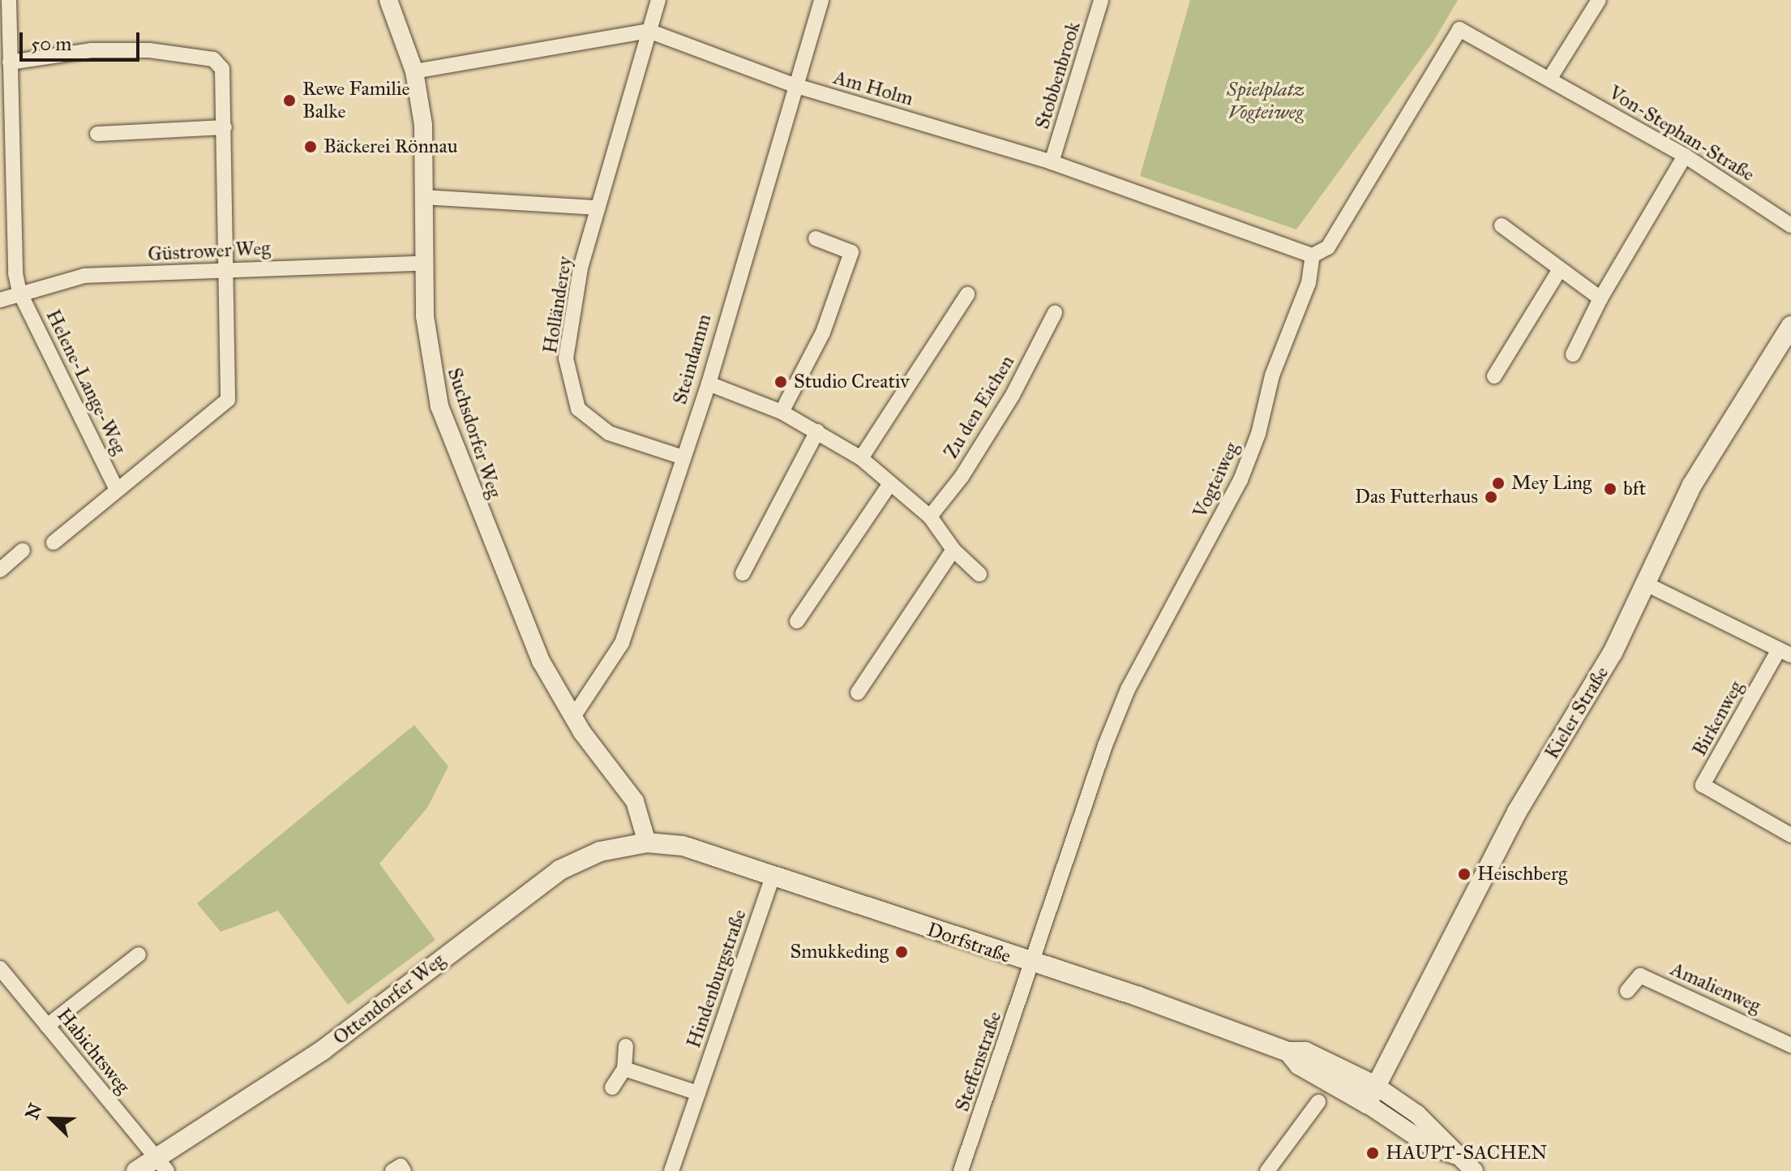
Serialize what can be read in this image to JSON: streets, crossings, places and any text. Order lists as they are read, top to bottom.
{
  "streets": {
    "main road": ["Kieler Straße", "Dorfstraße", "Ottendorfer Weg"],
    "street": [
      "Stobbenbrook",
      "Am Holm",
      "Von-Stephan-Straße",
      "Güstrower Weg",
      "Holländerey",
      "Steindamm",
      "Helene-Lange-Weg",
      "Zu den Eichen",
      "Suchsdorfer Weg",
      "Vogteiweg",
      "Birkenweg",
      "Hindenburgstraße",
      "Amalienweg",
      "Habichtsweg",
      "Steffenstraße"
    ]
  },
  "crossings": [
    ["Stobbenbrook", "Am Holm"],
    ["Am Holm", "Von-Stephan-Straße"],
    ["Am Holm", "Holländerey"],
    ["Am Holm", "Steindamm"],
    ["Am Holm", "Suchsdorfer Weg"],
    ["Am Holm", "Vogteiweg"],
    ["Von-Stephan-Straße", "Vogteiweg"],
    ["Güstrower Weg", "Helene-Lange-Weg"],
    ["Güstrower Weg", "Suchsdorfer Weg"],
    ["Holländerey", "Steindamm"],
    ["Steindamm", "Suchsdorfer Weg"],
    ["Suchsdorfer Weg", "Dorfstraße"],
    ["Suchsdorfer Weg", "Ottendorfer Weg"],
    ["Vogteiweg", "Dorfstraße"],
    ["Vogteiweg", "Steffenstraße"],
    ["Kieler Straße", "Dorfstraße"],
    ["Dorfstraße", "Hindenburgstraße"],
    ["Dorfstraße", "Ottendorfer Weg"],
    ["Dorfstraße", "Steffenstraße"],
    ["Ottendorfer Weg", "Habichtsweg"]
  ],
  "parks": ["Spielplatz Vogteiweg"],
  "places": [
    "Rewe Familie Balke",
    "Bäckerei Rönnau",
    "Studio Creativ",
    "Mey Ling",
    "bft",
    "Das Futterhaus",
    "Heischberg",
    "Smukkeding",
    "HAUPT-SACHEN"
  ],
  "scale_bar": "50 m",
  "north": "top left"
}
